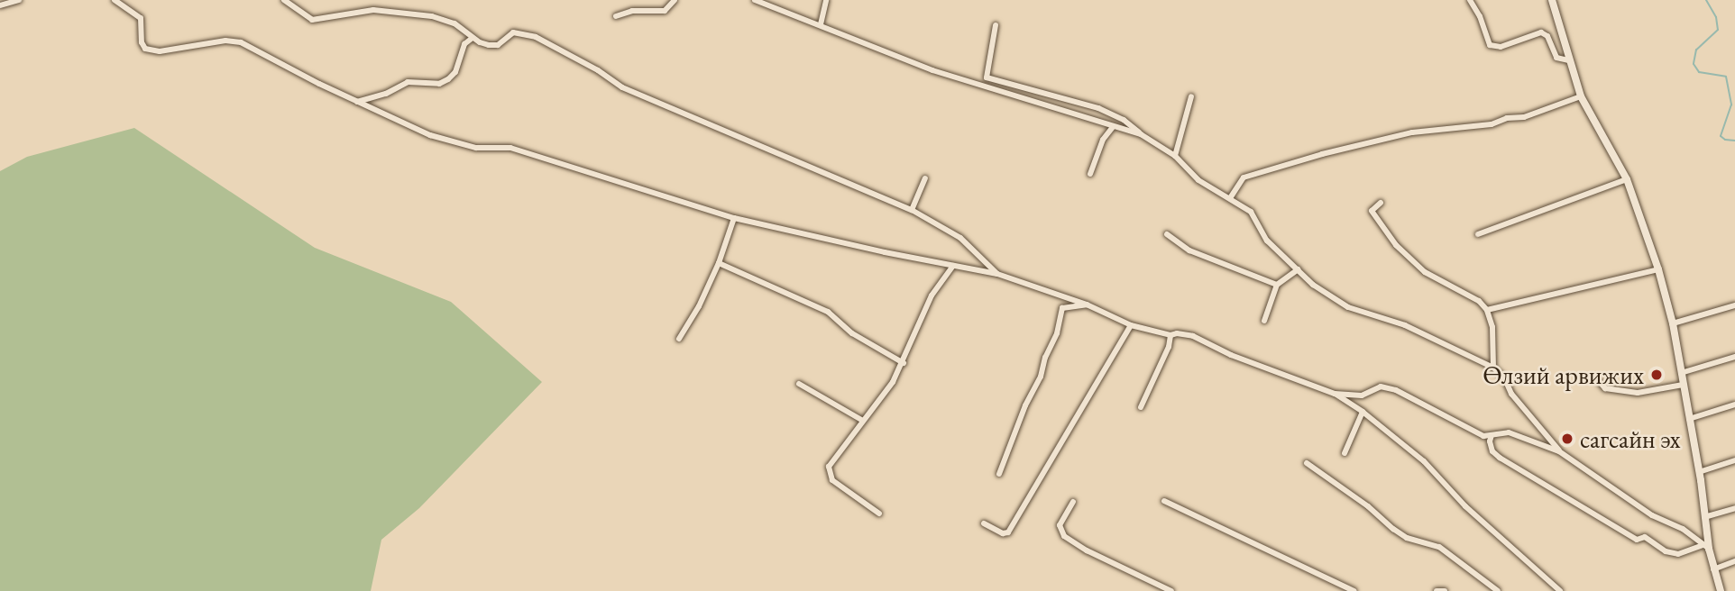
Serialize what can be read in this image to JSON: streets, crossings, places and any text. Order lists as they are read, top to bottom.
{
  "places": ["Өлзий арвижих", "сагсайн эх"]
}
